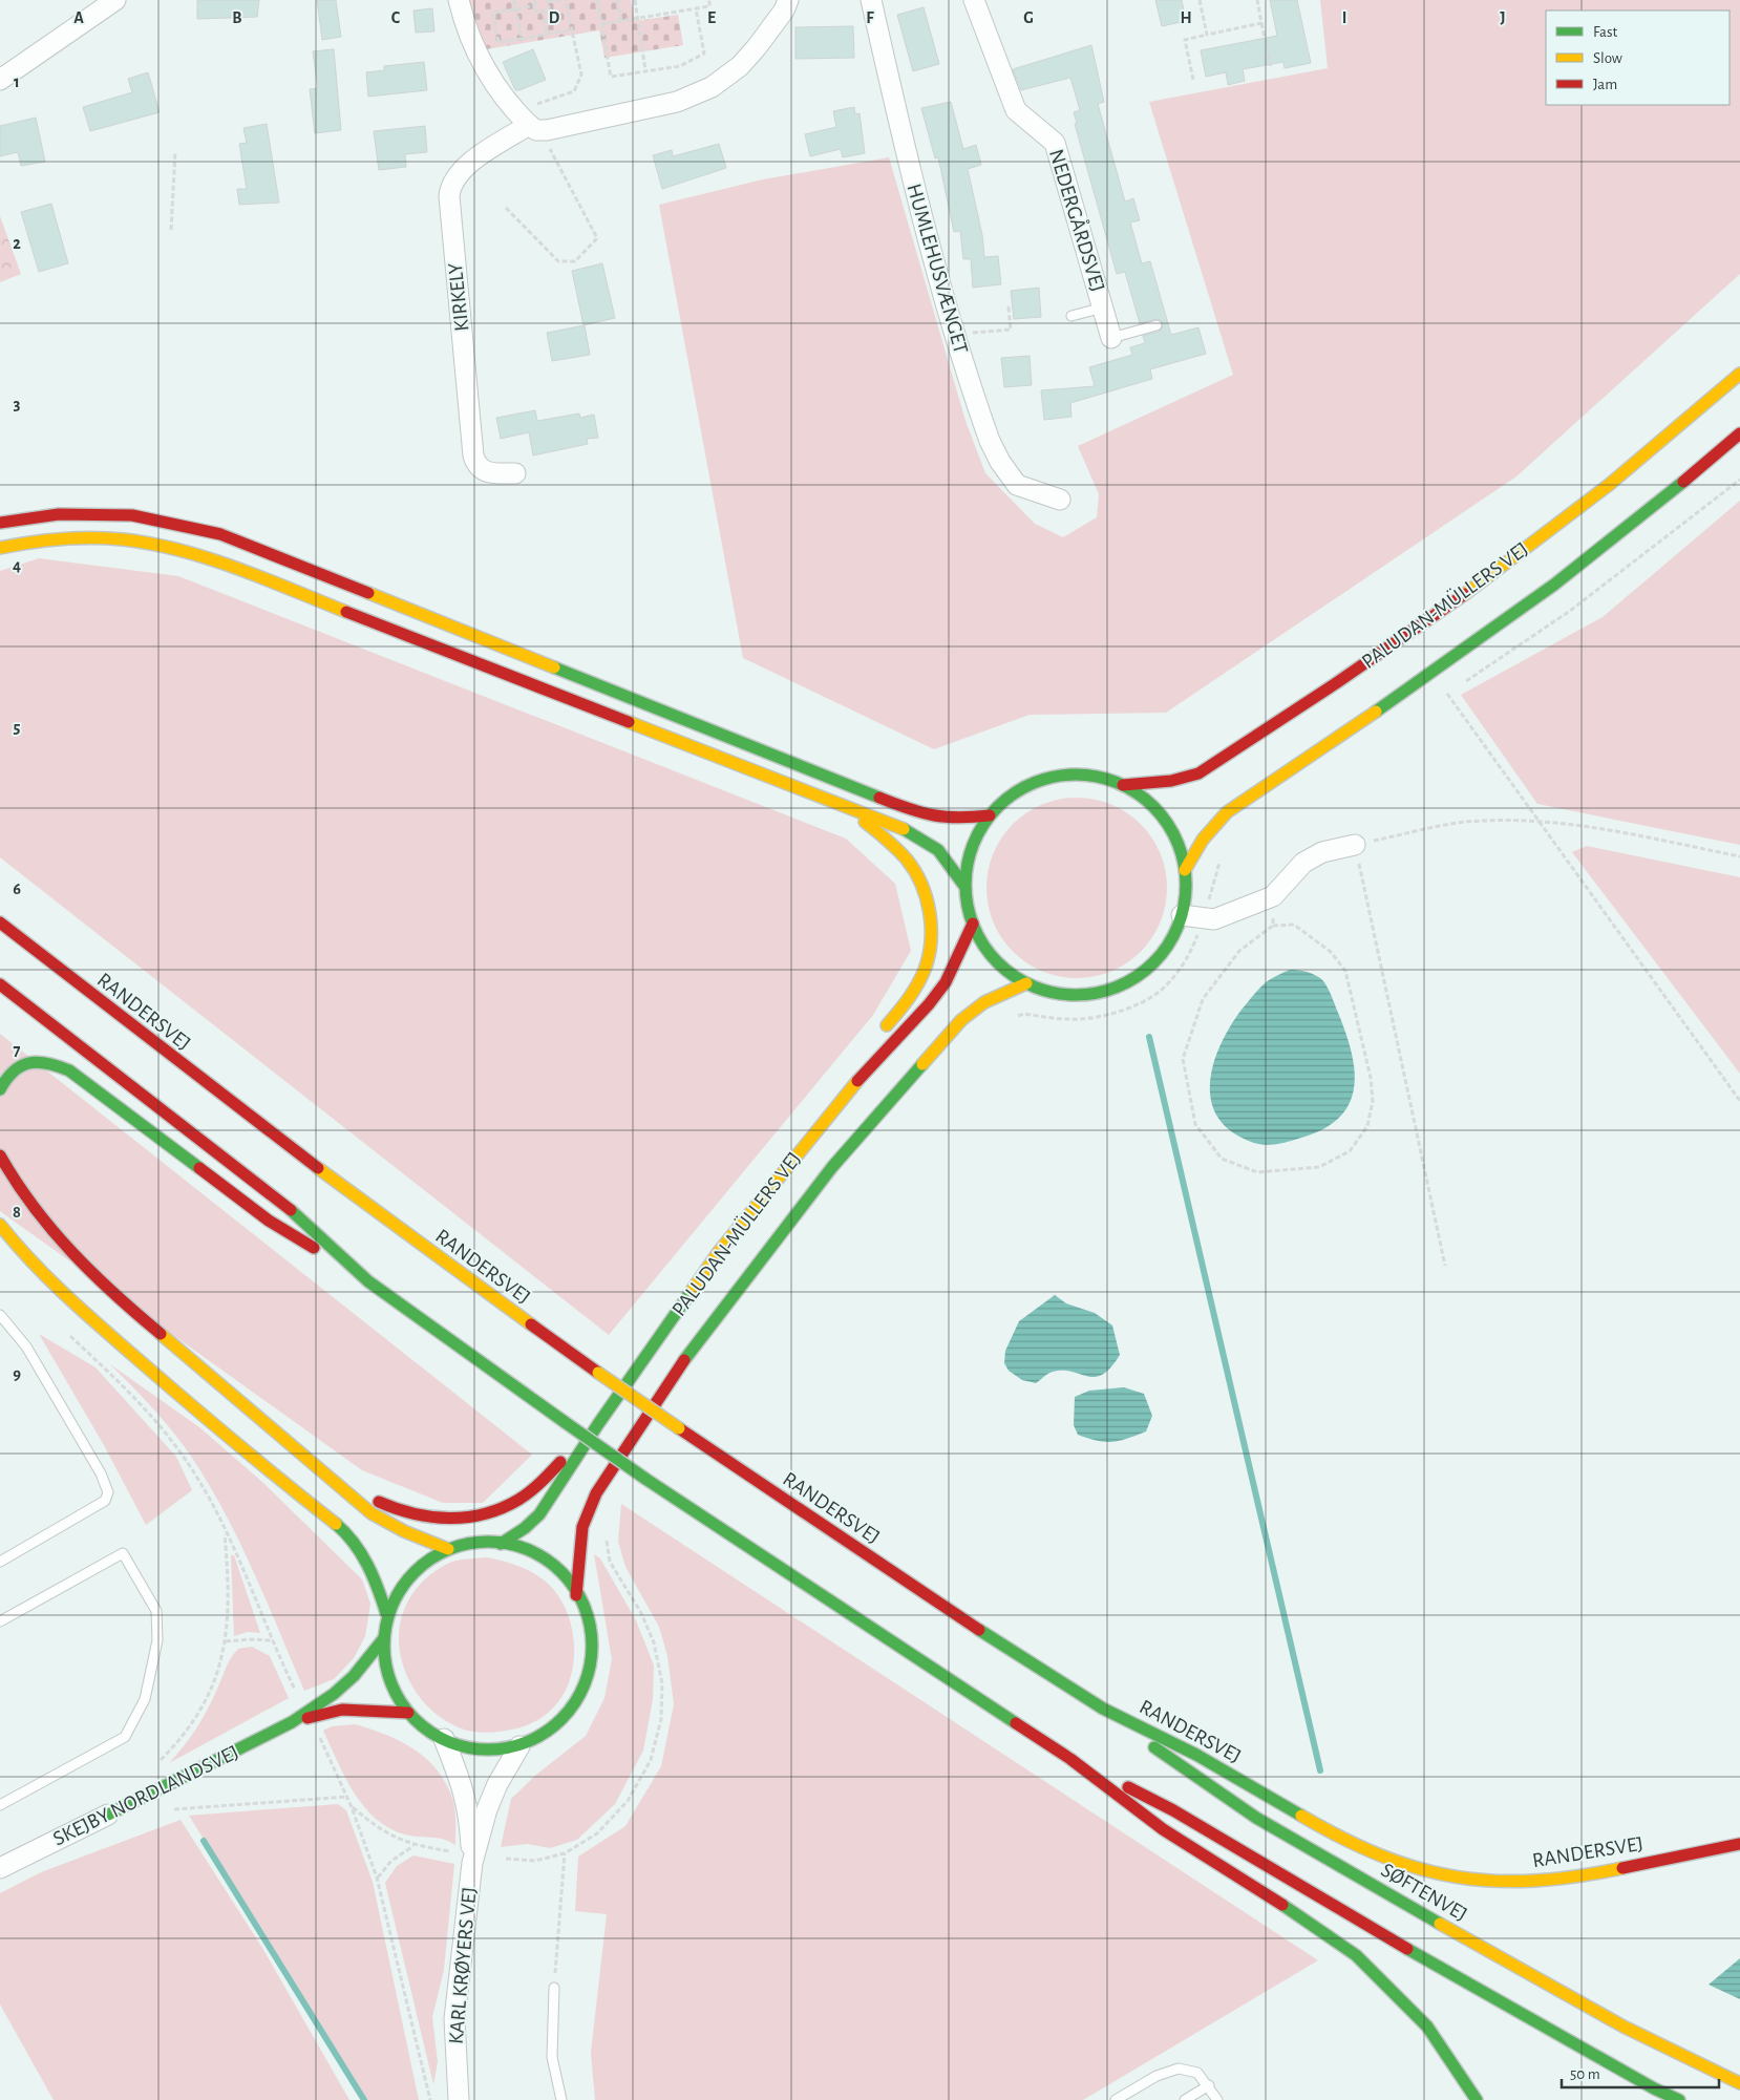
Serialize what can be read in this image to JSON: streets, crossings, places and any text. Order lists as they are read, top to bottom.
{
  "streets": {
    "main road": [
      "PALUDAN-MÜLLERS VEJ",
      "RANDERSVEJ",
      "SKEJBY NORDLANDSVEJ",
      "SØFTENVEJ"
    ],
    "street": [
      "NEDERGÅRDSVEJ",
      "HUMLEHUSVÆNGET",
      "KIRKELY",
      "KARL KRØYERS VEJ"
    ]
  },
  "crossings": [
    ["RANDERSVEJ", "SØFTENVEJ"]
  ],
  "legend": ["Fast", "Slow", "Jam"],
  "scale_bar": "50 m",
  "grid": {
    "columns": [
      "A",
      "B",
      "C",
      "D",
      "E",
      "F",
      "G",
      "H",
      "I",
      "J"
    ],
    "rows": [
      "1",
      "2",
      "3",
      "4",
      "5",
      "6",
      "7",
      "8",
      "9"
    ]
  }
}
